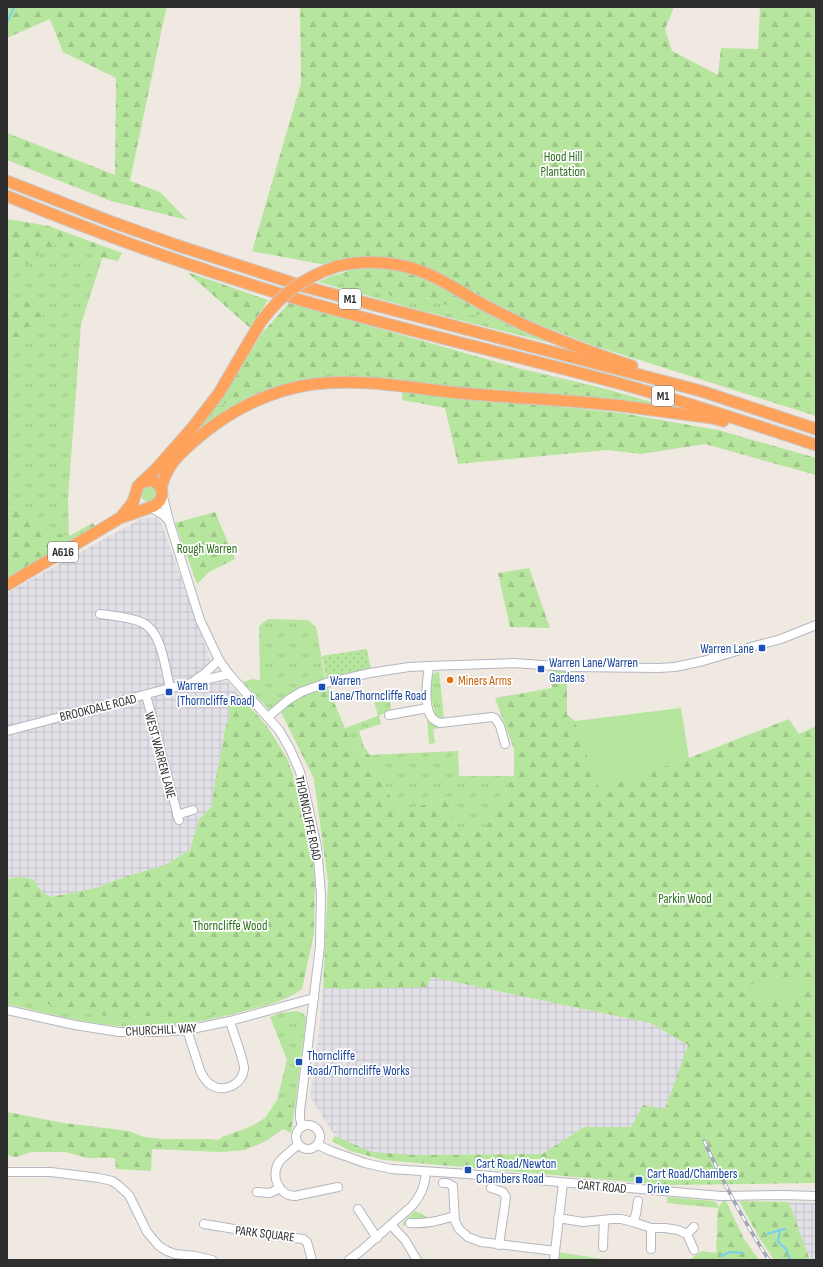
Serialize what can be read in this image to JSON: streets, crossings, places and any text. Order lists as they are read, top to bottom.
{
  "streets": {
    "highway": ["M1", "A616"],
    "street": [
      "BROOKDALE ROAD",
      "WEST WARREN LANE",
      "THORNCLIFFE ROAD",
      "CHURCHILL WAY",
      "CART ROAD",
      "PARK SQUARE"
    ]
  },
  "crossings": [
    ["M1", "A616"],
    ["M1", "THORNCLIFFE ROAD"],
    ["A616", "THORNCLIFFE ROAD"],
    ["BROOKDALE ROAD", "WEST WARREN LANE"],
    ["BROOKDALE ROAD", "THORNCLIFFE ROAD"],
    ["THORNCLIFFE ROAD", "CHURCHILL WAY"],
    ["THORNCLIFFE ROAD", "CART ROAD"]
  ],
  "parks": [
    "Hood Hill Plantation",
    "Rough Warren",
    "Parkin Wood",
    "Thorncliffe Wood"
  ],
  "places": {
    "transit": [
      "Warren Lane",
      "Warren Lane/Warren Gardens",
      "Warren Lane/Thorncliffe Road",
      "Warren (Thorncliffe Road)",
      "Thorncliffe Road/Thorncliffe Works",
      "Cart Road/Newton Chambers Road",
      "Cart Road/Chambers Drive"
    ],
    "other": ["Miners Arms"]
  }
}
